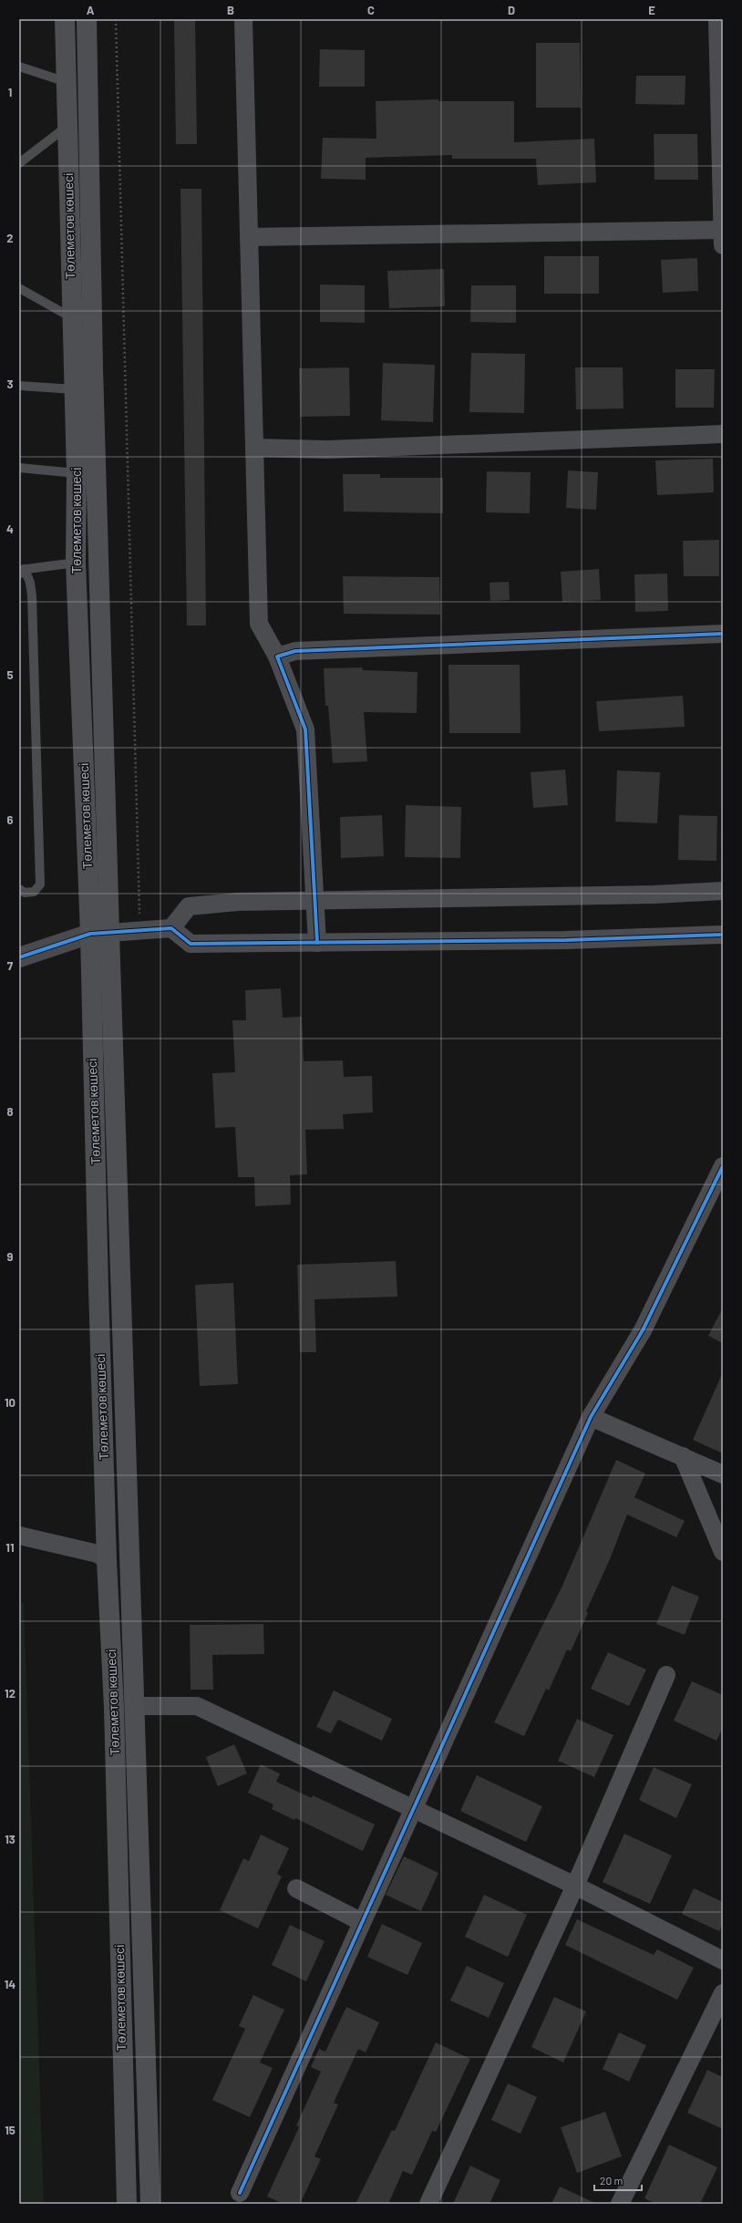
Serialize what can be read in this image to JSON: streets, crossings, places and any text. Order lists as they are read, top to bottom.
{
  "streets": {
    "main road": ["Төлеметов көшесі"]
  },
  "scale_bar": "20 m",
  "grid": {
    "columns": [
      "A",
      "B",
      "C",
      "D",
      "E"
    ],
    "rows": [
      "1",
      "2",
      "3",
      "4",
      "5",
      "6",
      "7",
      "8",
      "9",
      "10",
      "11",
      "12",
      "13",
      "14",
      "15"
    ]
  }
}
